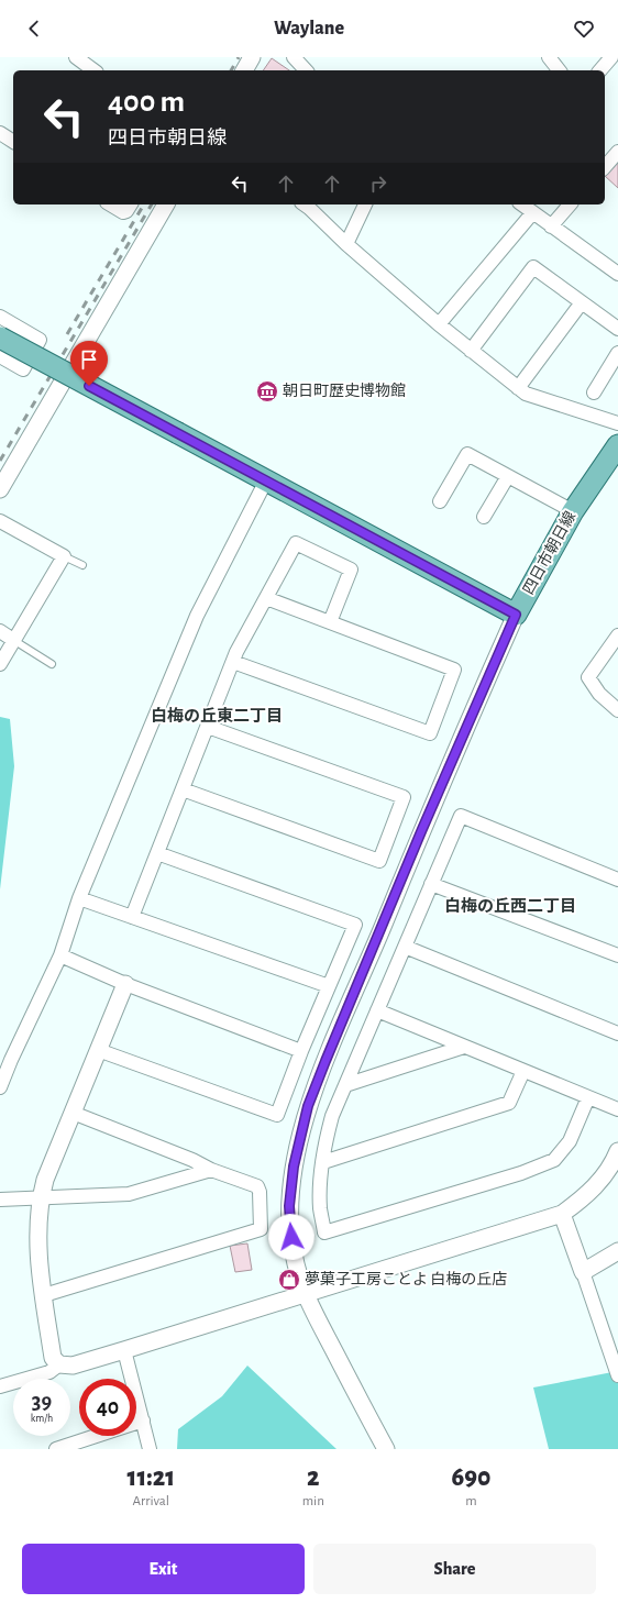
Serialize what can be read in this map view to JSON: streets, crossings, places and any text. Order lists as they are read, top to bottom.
{
  "streets": {
    "main road": ["四日市朝日線"]
  },
  "districts": ["白梅の丘東二丁目", "白梅の丘西二丁目"],
  "places": {
    "museum": ["朝日町歴史博物館"],
    "shop": ["夢菓子工房ことよ 白梅の丘店"]
  },
  "page": {
    "header": "Waylane",
    "turn": ["400 m", "四日市朝日線"],
    "speed": "39 km/h",
    "limit": "40",
    "eta": [
      "11:21",
      "Arrival",
      "2",
      "min",
      "690",
      "m"
    ],
    "buttons": ["Exit", "Share"]
  }
}
